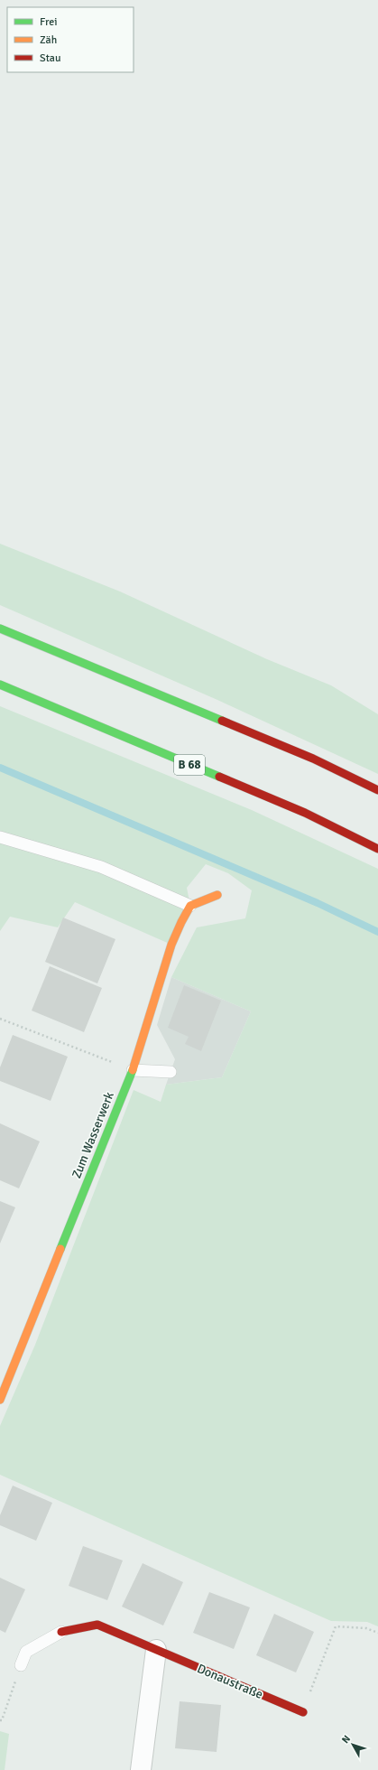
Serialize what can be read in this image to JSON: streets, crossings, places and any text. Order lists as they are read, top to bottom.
{
  "streets": {
    "main road": ["B 68", "Zum Wasserwerk", "Donaustraße"]
  },
  "legend": ["Frei", "Zäh", "Stau"],
  "north": "top left"
}
